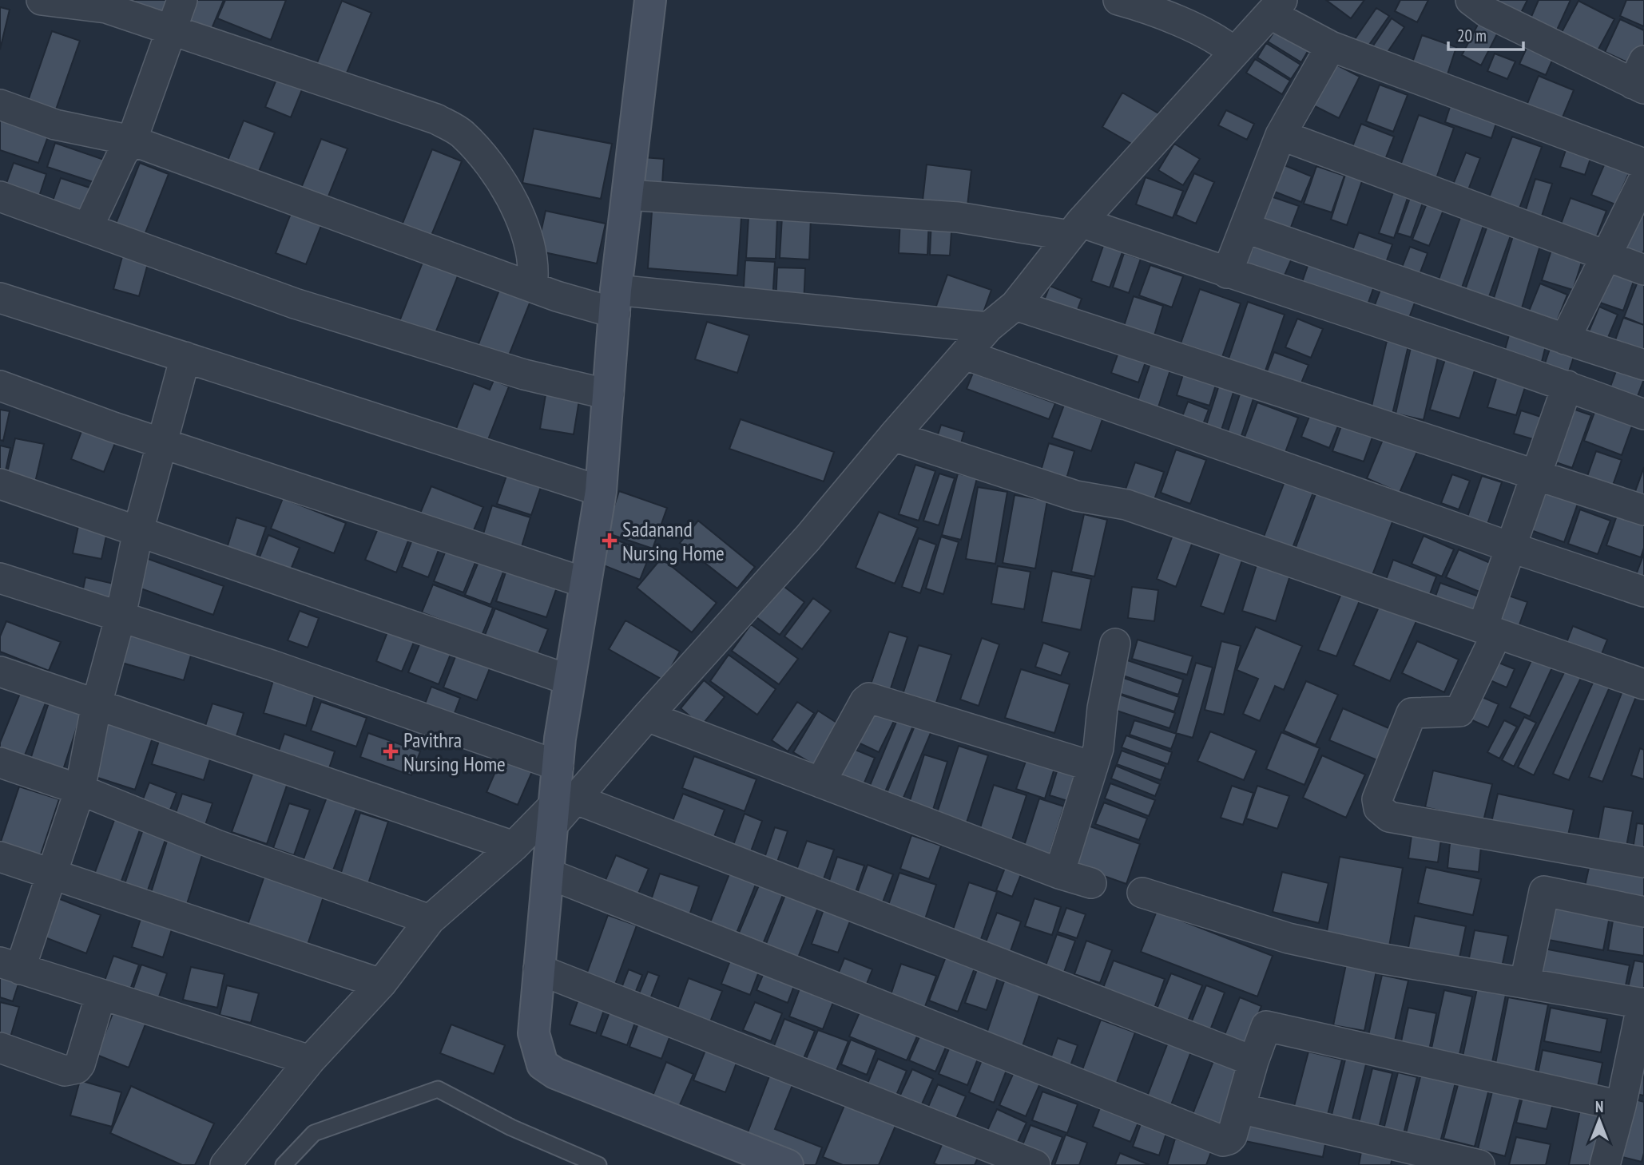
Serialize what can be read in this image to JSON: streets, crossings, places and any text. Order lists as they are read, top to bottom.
{
  "places": {
    "health": ["Sadanand Nursing Home", "Pavithra Nursing Home"]
  },
  "scale_bar": "20 m",
  "north": "top"
}
